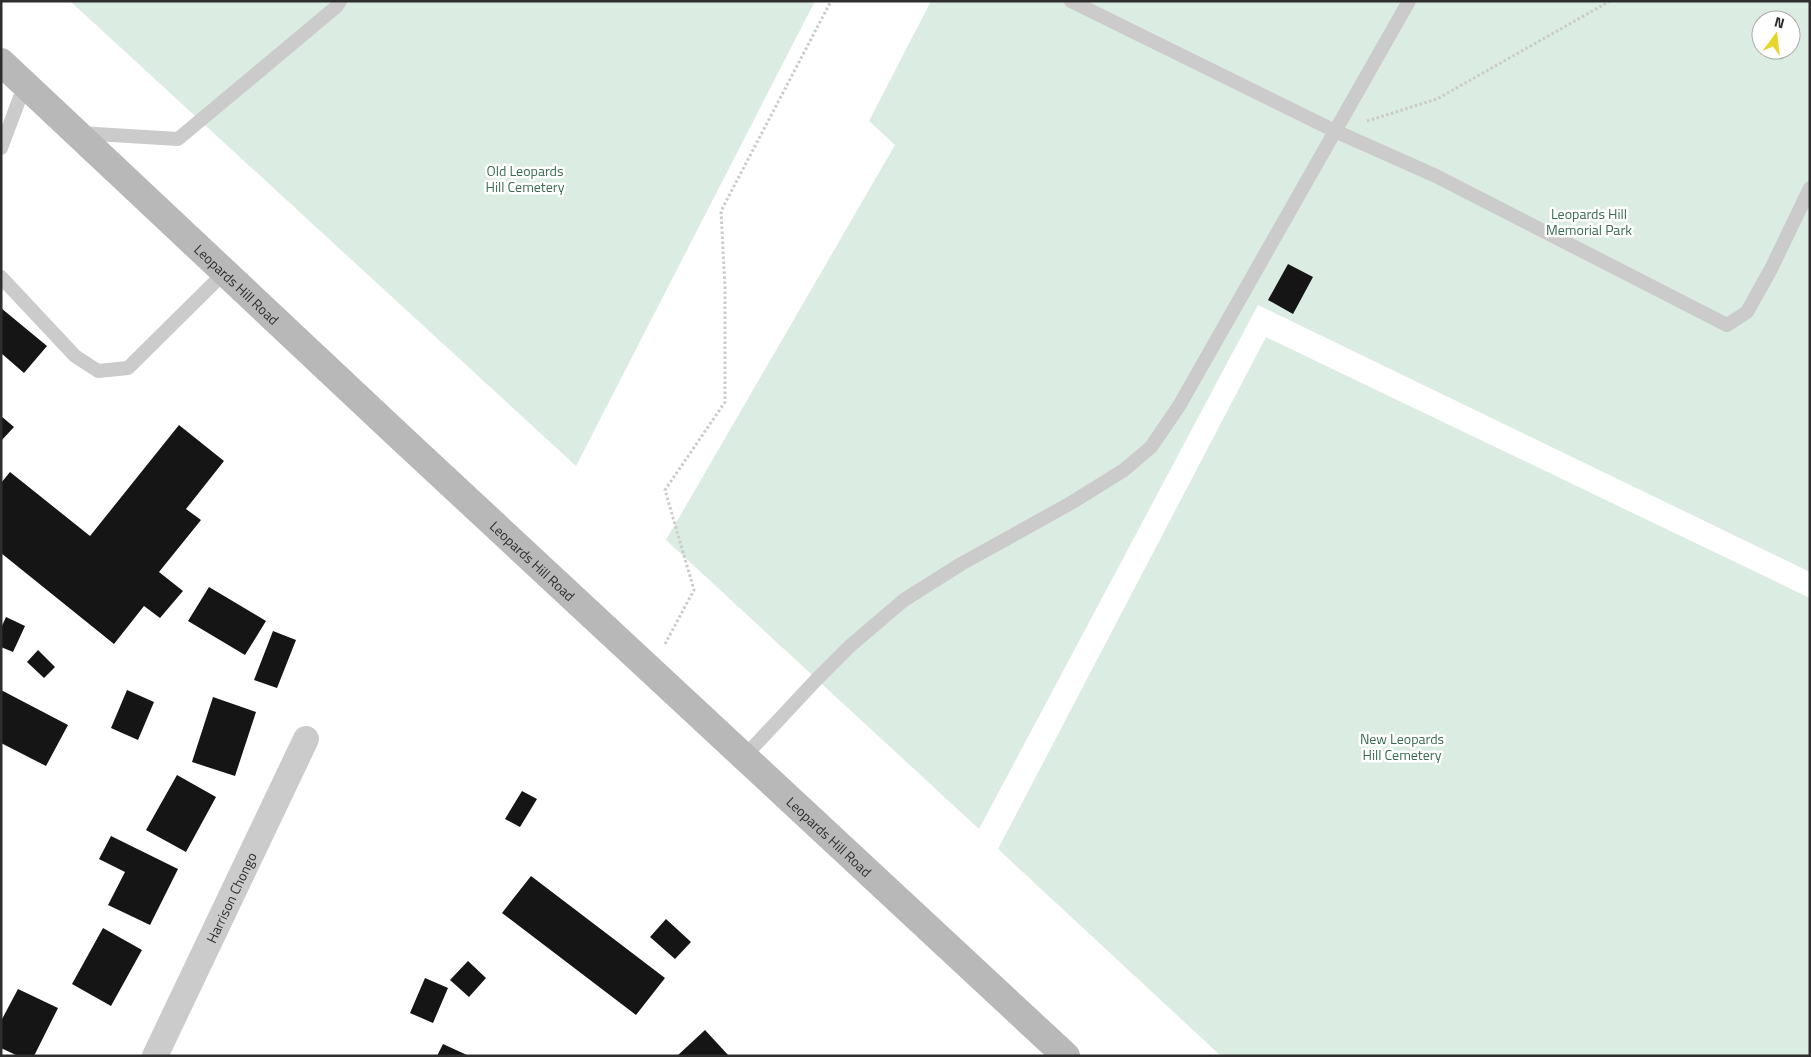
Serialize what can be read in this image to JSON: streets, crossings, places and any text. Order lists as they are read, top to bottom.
{
  "streets": {
    "main road": ["Leopards Hill Road"],
    "street": ["Harrison Chongo"]
  },
  "parks": ["Old Leopards Hill Cemetery", "Leopards Hill Memorial Park", "New Leopards Hill Cemetery"],
  "north": "top"
}
